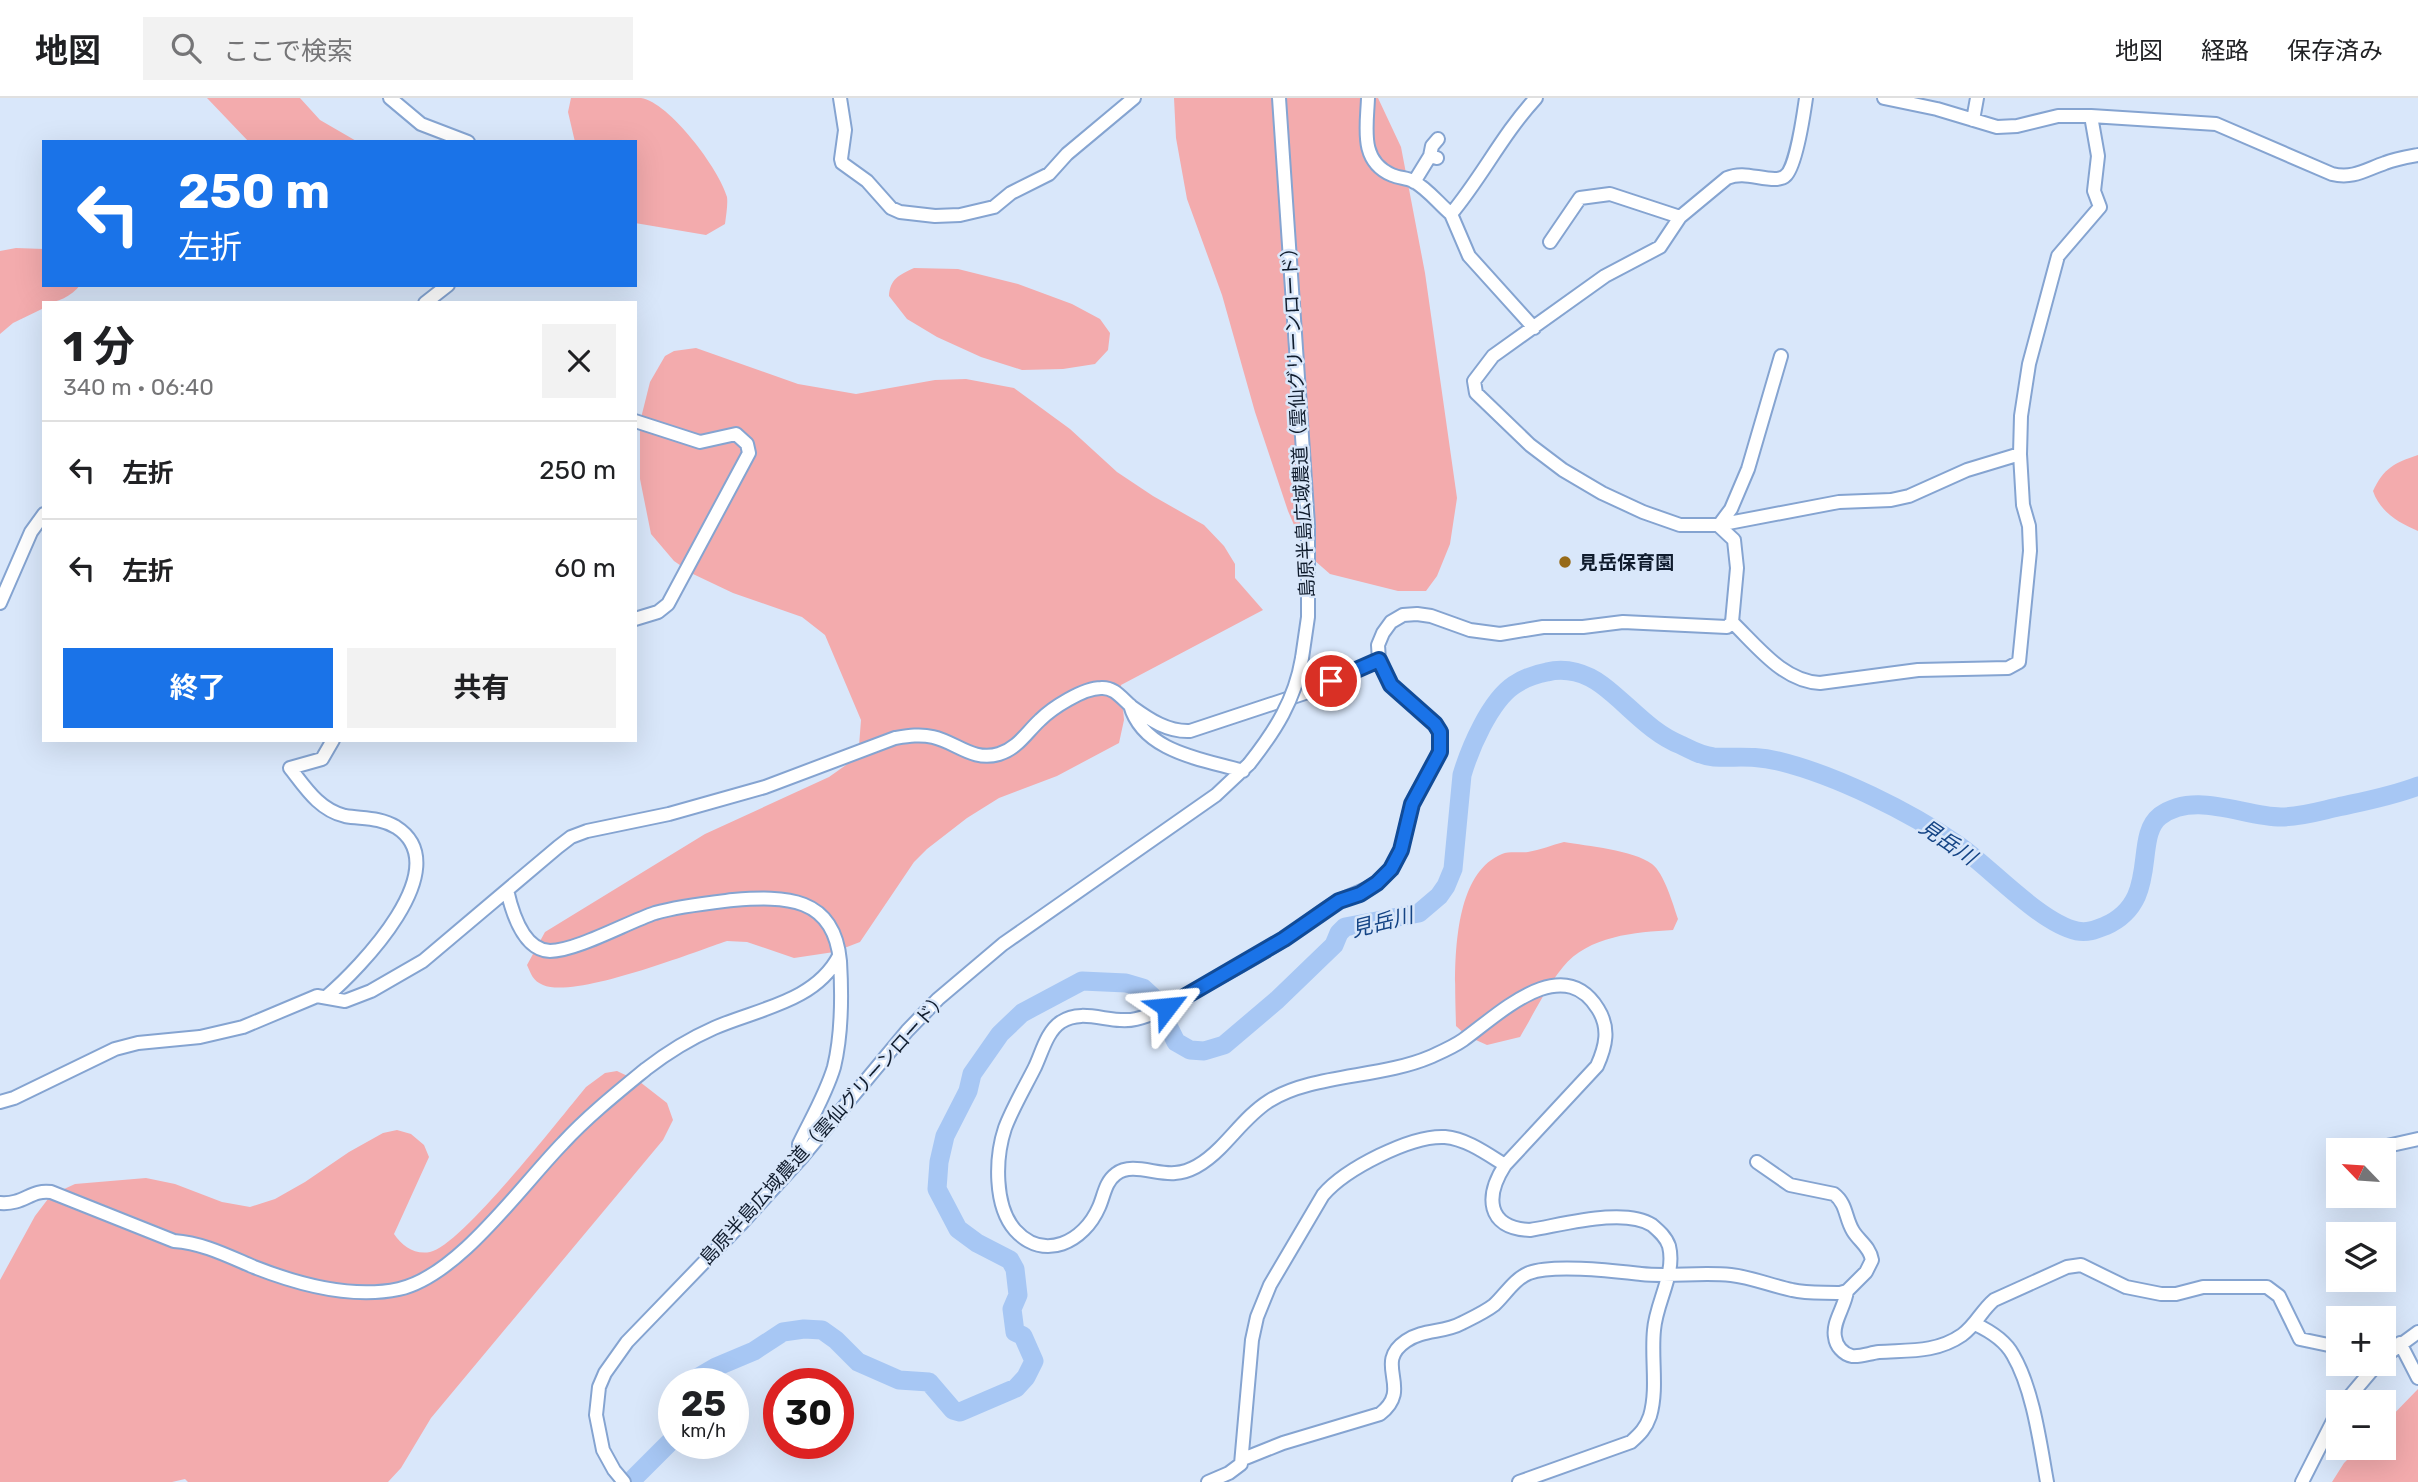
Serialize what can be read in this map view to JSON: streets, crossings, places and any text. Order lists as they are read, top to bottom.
{
  "streets": {
    "street": ["島原半島広域農道（雲仙グリーンロード）"]
  },
  "water": ["見岳川"],
  "places": ["見岳保育園"],
  "north": "top left",
  "page": {
    "header": "地図",
    "search": "ここで検索",
    "nav": ["地図", "経路", "保存済み"],
    "turn": ["250 m", "左折"],
    "heading": ["1 分", "340 m · 06:40"],
    "list": [
      {
        "name": "左折",
        "value": "250 m"
      },
      {
        "name": "左折",
        "value": "60 m"
      }
    ],
    "buttons": ["終了", "共有"],
    "map_buttons": ["+", "−"],
    "speed": "25 km/h",
    "limit": "30"
  }
}
